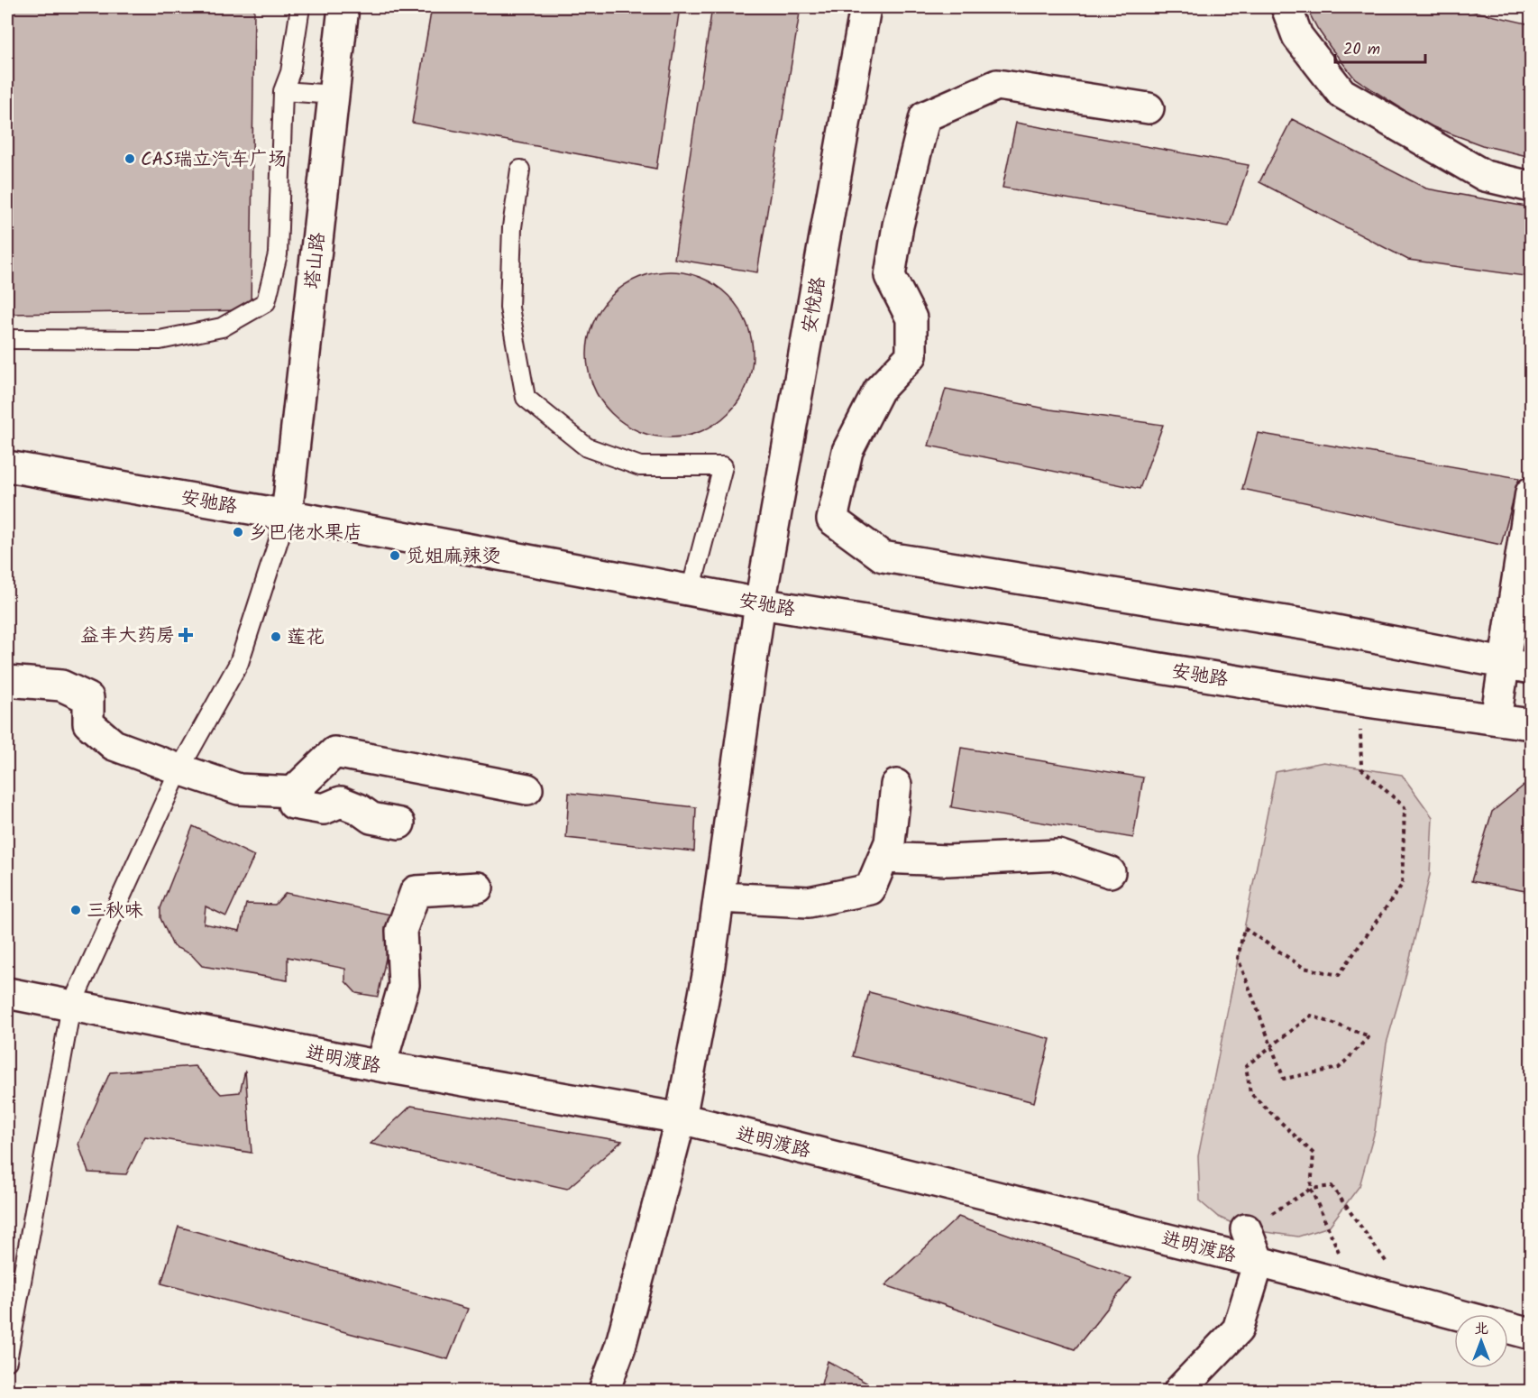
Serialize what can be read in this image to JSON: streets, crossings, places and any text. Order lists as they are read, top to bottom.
{
  "streets": {
    "street": [
      "塔山路",
      "安悦路",
      "安驰路",
      "进明渡路"
    ]
  },
  "crossings": [
    ["塔山路", "安驰路"],
    ["安悦路", "安驰路"],
    ["安悦路", "进明渡路"]
  ],
  "places": {
    "other": [
      "CAS瑞立汽车广场",
      "乡巴佬水果店",
      "觅姐麻辣烫",
      "莲花",
      "三秋味"
    ],
    "health": ["益丰大药房"]
  },
  "scale_bar": "20 m",
  "north": "top"
}
